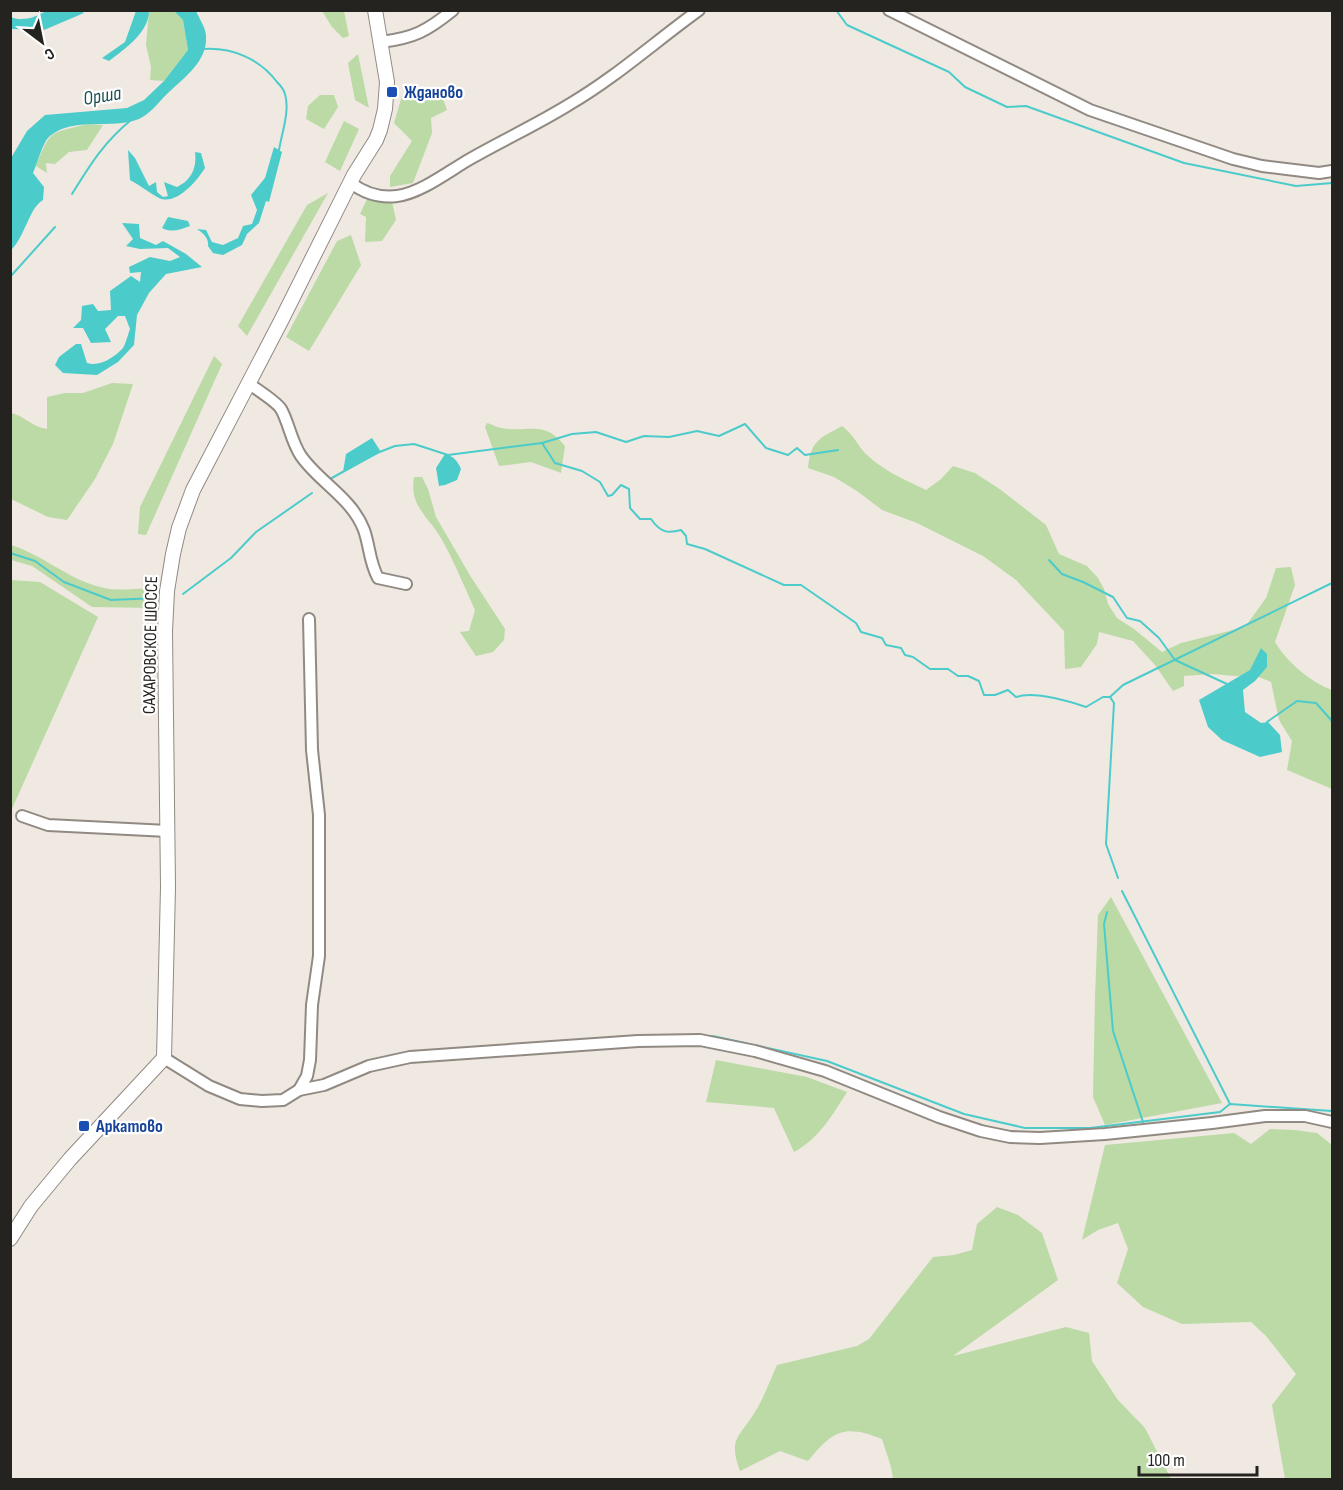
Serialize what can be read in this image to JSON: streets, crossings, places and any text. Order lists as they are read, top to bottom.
{
  "streets": {
    "main road": ["САХАРОВСКОЕ ШОССЕ"]
  },
  "water": ["Орша"],
  "places": {
    "transit": ["Жданово", "Аркатово"]
  },
  "scale_bar": "100 m",
  "north": "bottom right"
}
